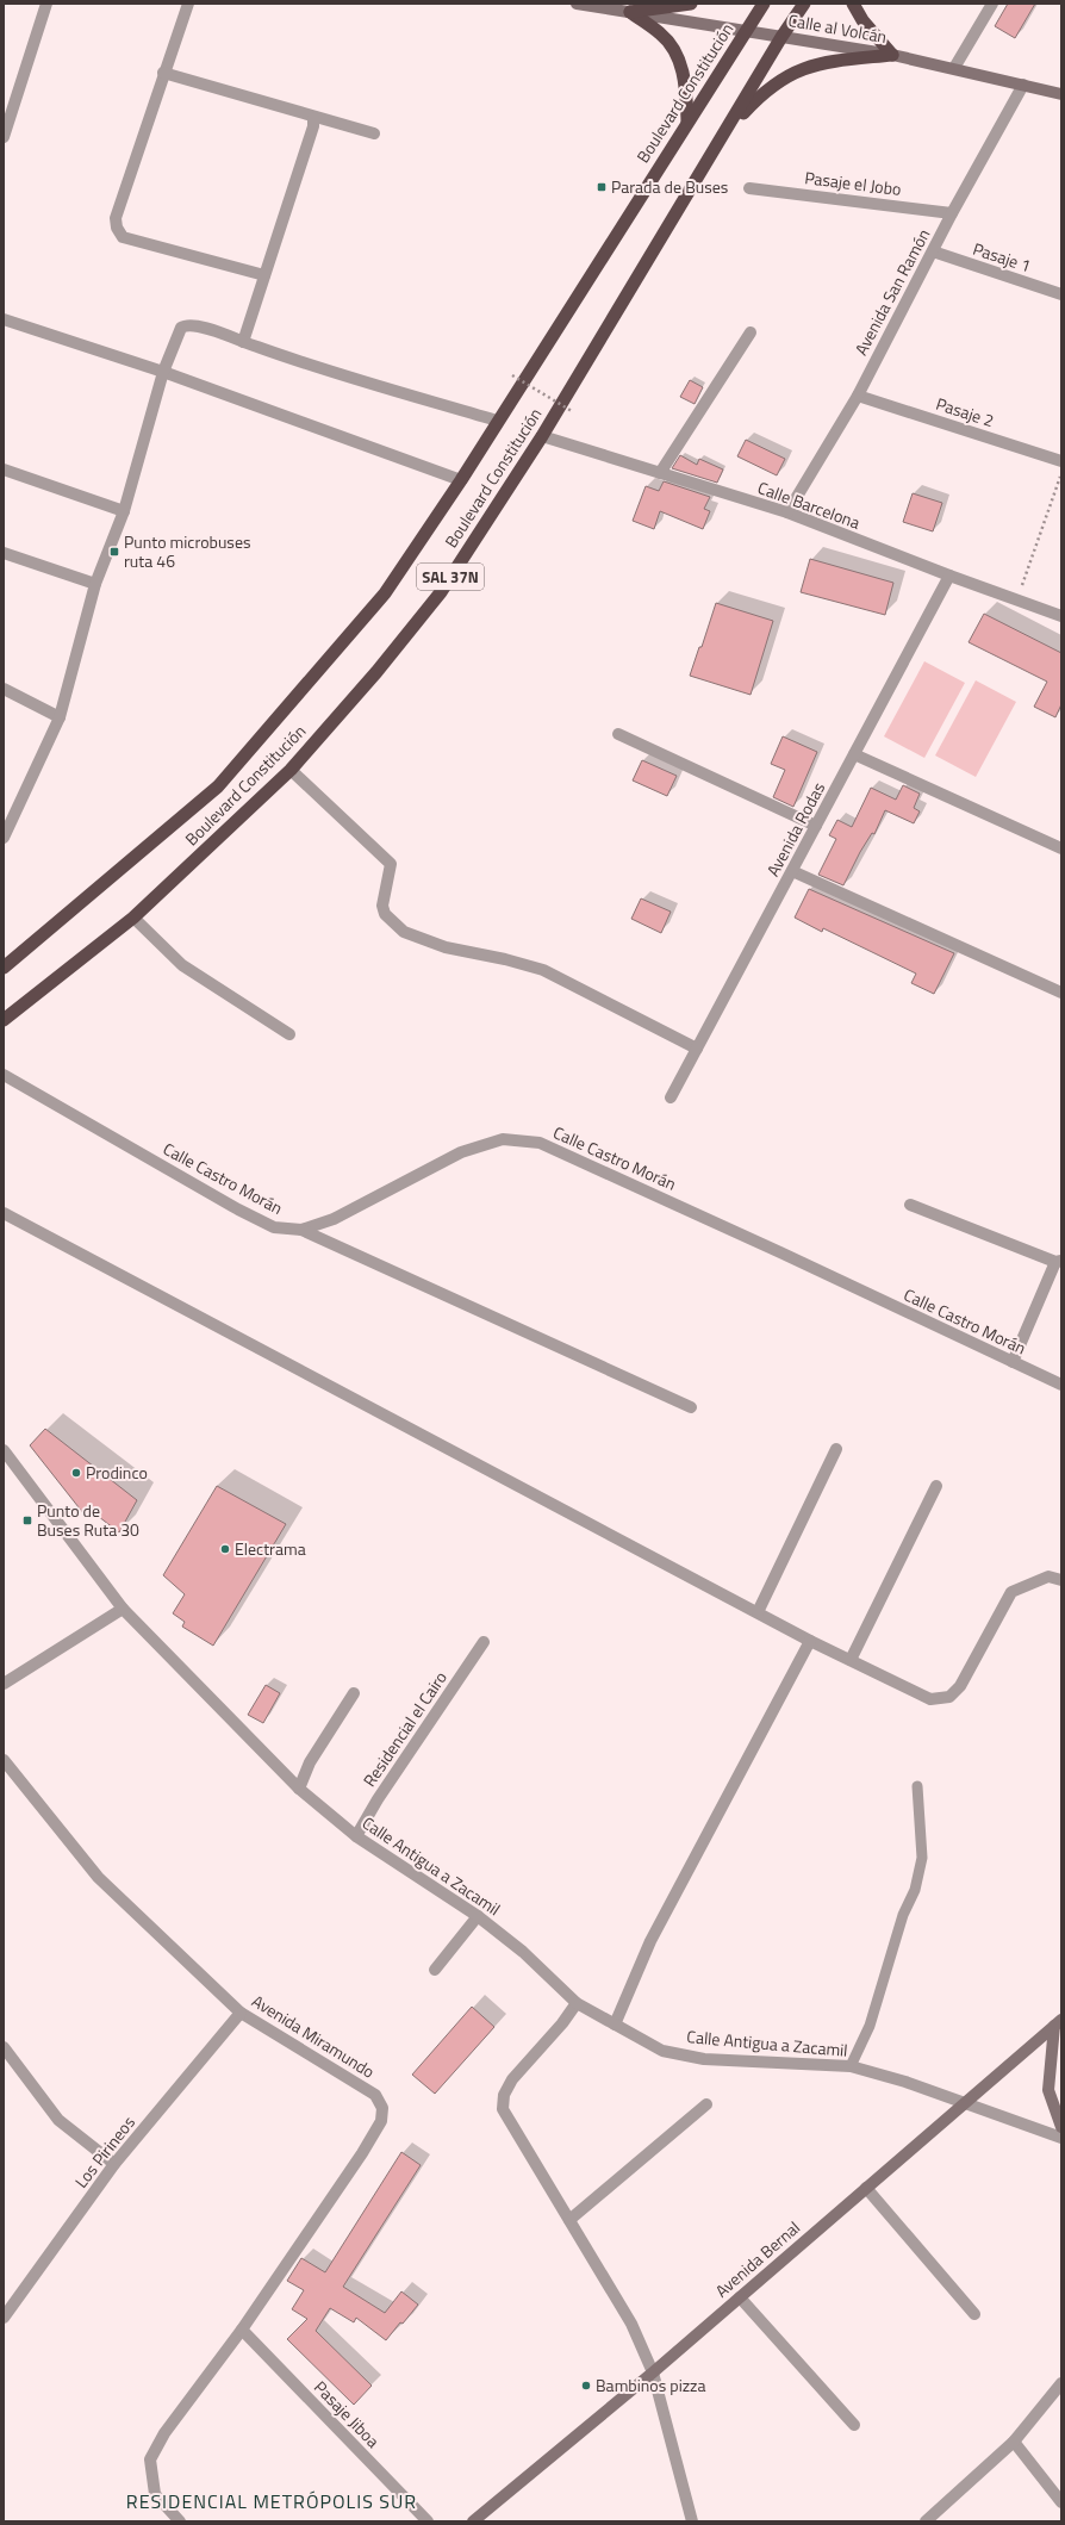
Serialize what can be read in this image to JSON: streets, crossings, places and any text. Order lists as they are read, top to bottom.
{
  "streets": {
    "highway": ["Boulevard Constitución", "SAL 37N"],
    "main road": ["Calle al Volcán", "Avenida Bernal"],
    "street": [
      "Pasaje el Jobo",
      "Pasaje 1",
      "Avenida San Ramón",
      "Pasaje 2",
      "Calle Barcelona",
      "Avenida Rodas",
      "Calle Castro Morán",
      "Residencial el Cairo",
      "Calle Antigua a Zacamil",
      "Avenida Miramundo",
      "Los Pirineos",
      "Pasaje Jiboa"
    ]
  },
  "crossings": [
    ["Calle al Volcán", "Boulevard Constitución"],
    ["Calle al Volcán", "Avenida San Ramón"],
    ["Boulevard Constitución", "Calle Barcelona"],
    ["Pasaje el Jobo", "Avenida San Ramón"],
    ["Pasaje 1", "Avenida San Ramón"],
    ["Avenida San Ramón", "Pasaje 2"],
    ["Avenida San Ramón", "Calle Barcelona"],
    ["Calle Barcelona", "Avenida Rodas"],
    ["Residencial el Cairo", "Calle Antigua a Zacamil"],
    ["Calle Antigua a Zacamil", "Avenida Bernal"],
    ["Avenida Miramundo", "Los Pirineos"],
    ["Avenida Miramundo", "Pasaje Jiboa"]
  ],
  "districts": ["RESIDENCIAL METRÓPOLIS SUR"],
  "places": {
    "transit": ["Parada de Buses", "Punto microbuses ruta 46", "Punto de Buses Ruta 30"],
    "other": ["Prodinco", "Electrama", "Bambinos pizza"]
  }
}
